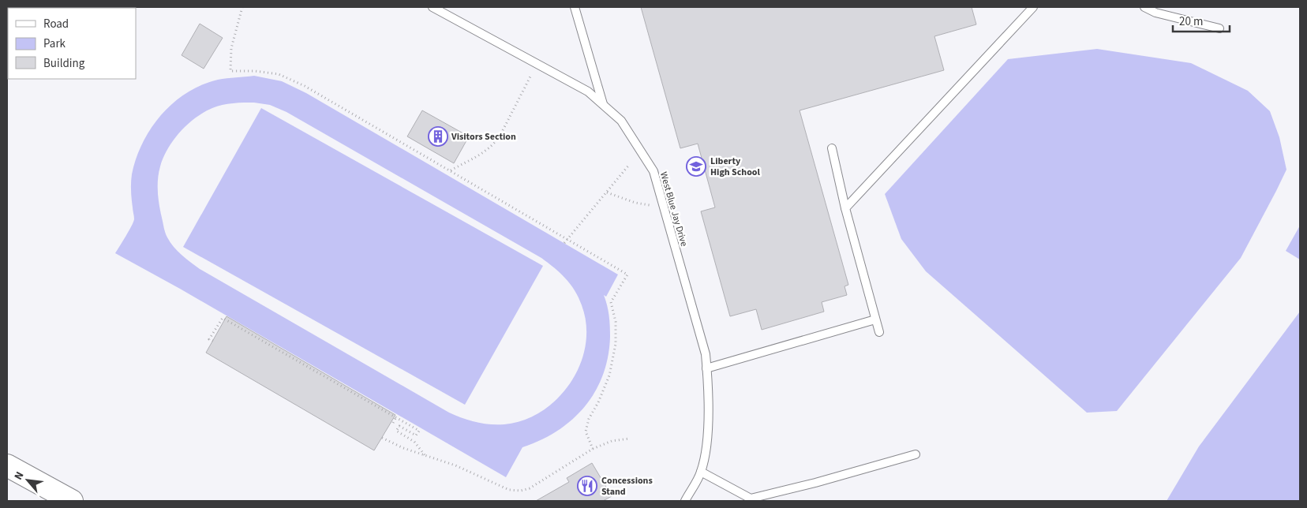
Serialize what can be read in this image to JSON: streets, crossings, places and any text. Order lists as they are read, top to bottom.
{
  "streets": {
    "lane": ["West Blue Jay Drive"]
  },
  "places": {
    "building": ["Visitors Section"],
    "school or university": ["Liberty High School"],
    "restaurant": ["Concessions Stand"]
  },
  "legend": ["Road", "Park", "Building"],
  "scale_bar": "20 m",
  "north": "top left"
}
